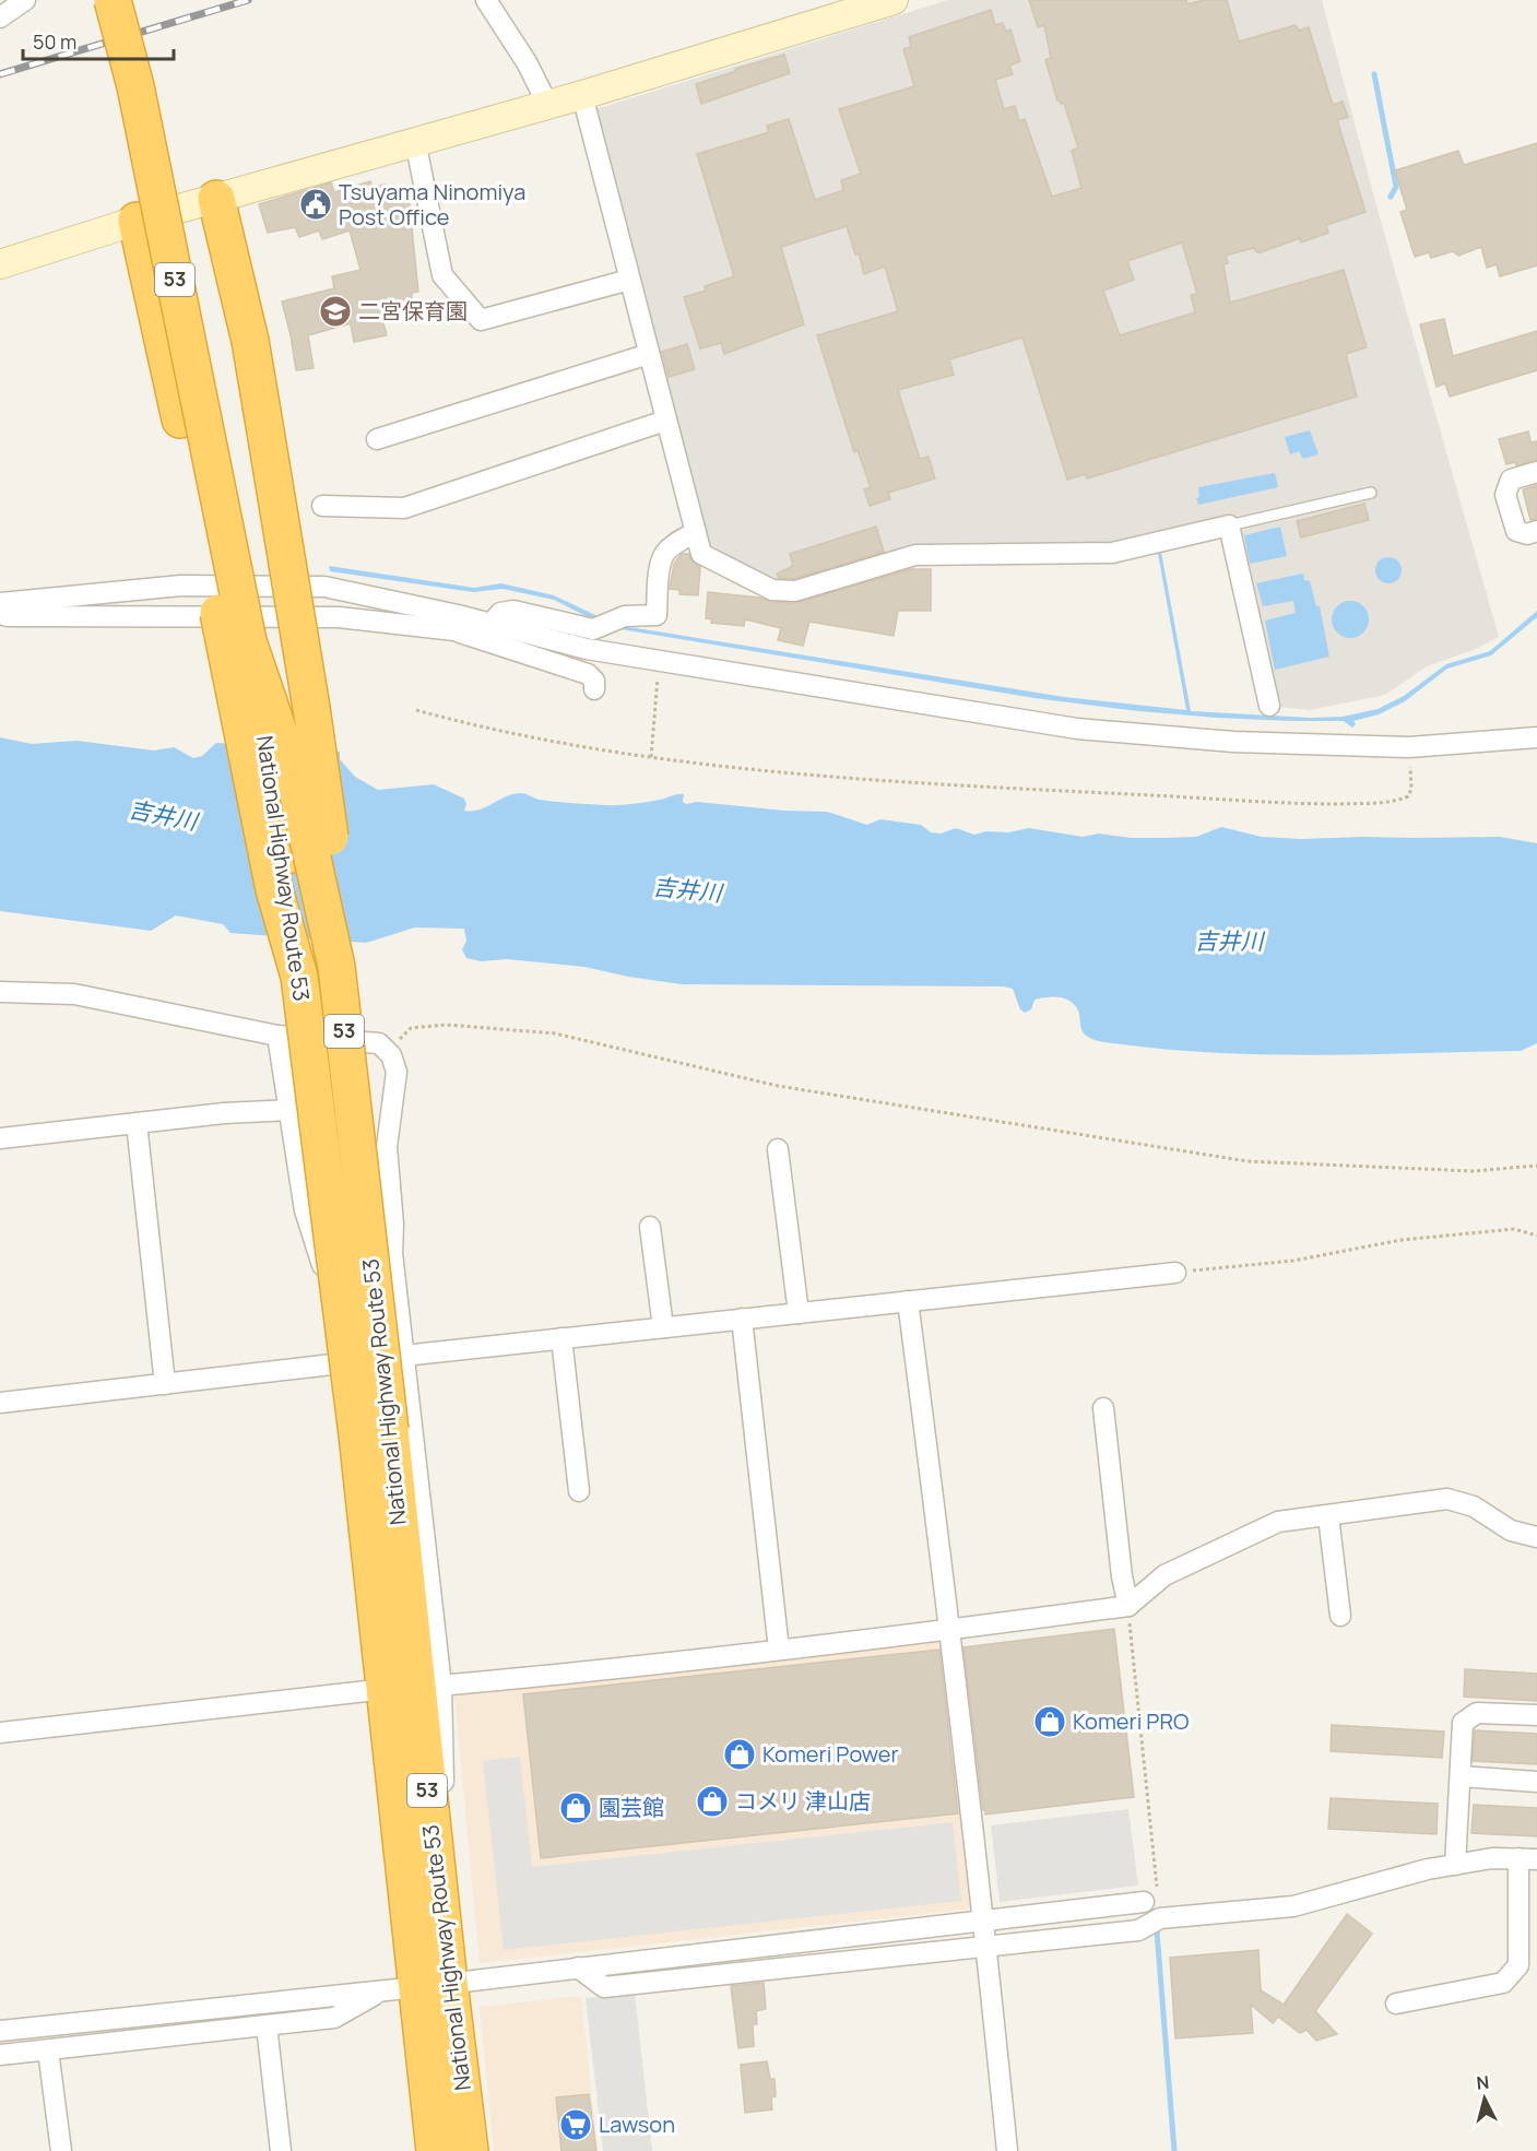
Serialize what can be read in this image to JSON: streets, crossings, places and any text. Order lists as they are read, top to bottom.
{
  "streets": {
    "highway": ["53", "National Highway Route 53"]
  },
  "water": ["吉井川"],
  "places": {
    "public building": ["Tsuyama Ninomiya Post Office"],
    "school or university": ["二宮保育園"],
    "shop": [
      "Komeri PRO",
      "Komeri Power",
      "コメリ 津山店",
      "園芸館"
    ],
    "supermarket": ["Lawson"]
  },
  "scale_bar": "50 m",
  "north": "top"
}
